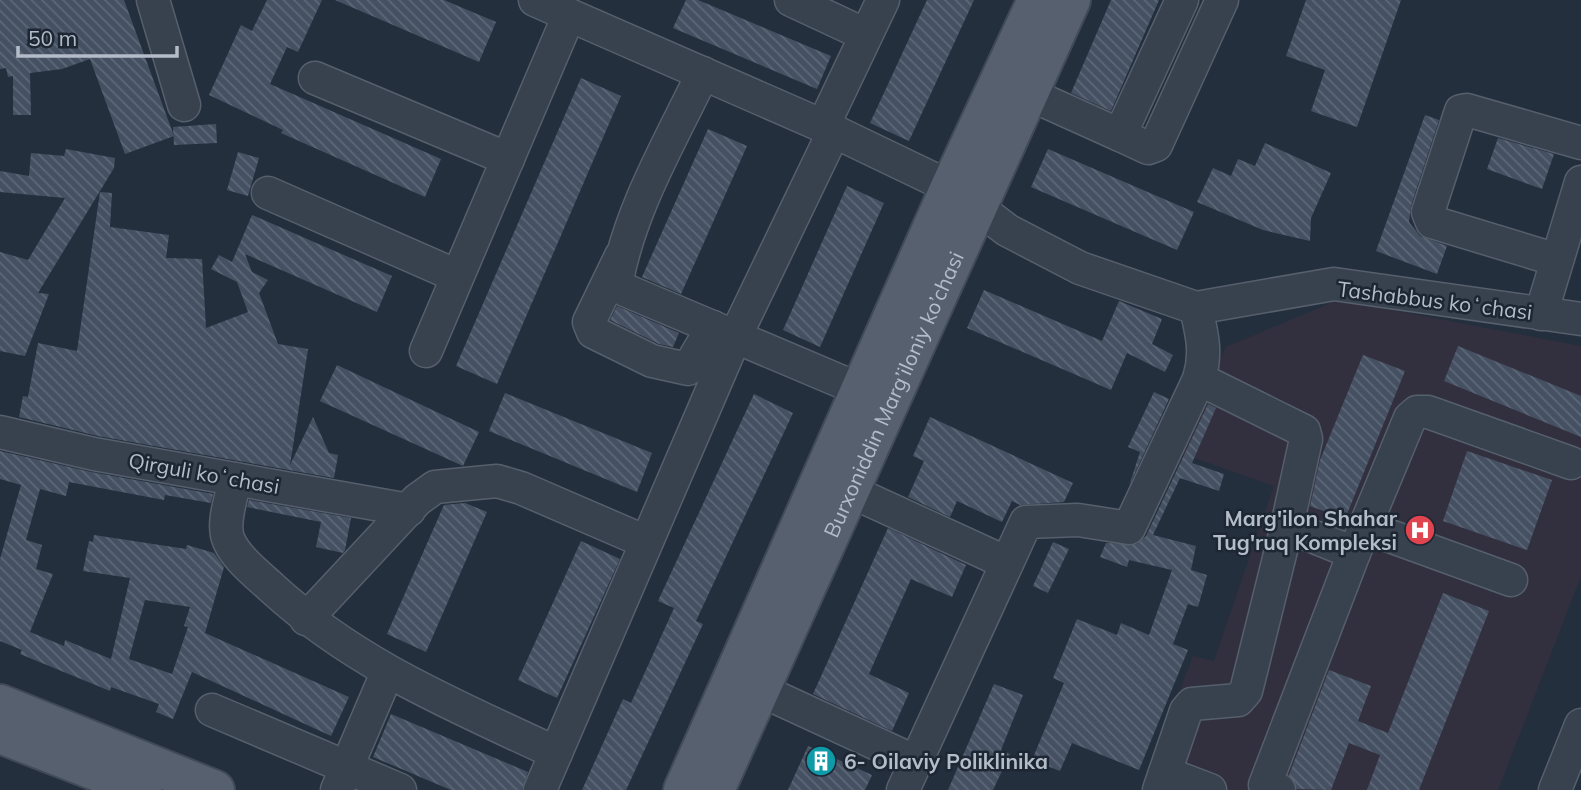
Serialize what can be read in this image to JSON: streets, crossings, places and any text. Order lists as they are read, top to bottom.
{
  "streets": {
    "main road": ["Burxoniddin Marg’iloniy ko’chasi"],
    "street": ["Tashabbus koʻchasi", "Qirguli koʻchasi"]
  },
  "crossings": [
    ["Tashabbus koʻchasi", "Burxoniddin Marg’iloniy ko’chasi"]
  ],
  "places": {
    "hospital": ["Marg'ilon Shahar Tug'ruq Kompleksi"],
    "building": ["6- Oilaviy Poliklinika"]
  },
  "scale_bar": "50 m"
}
